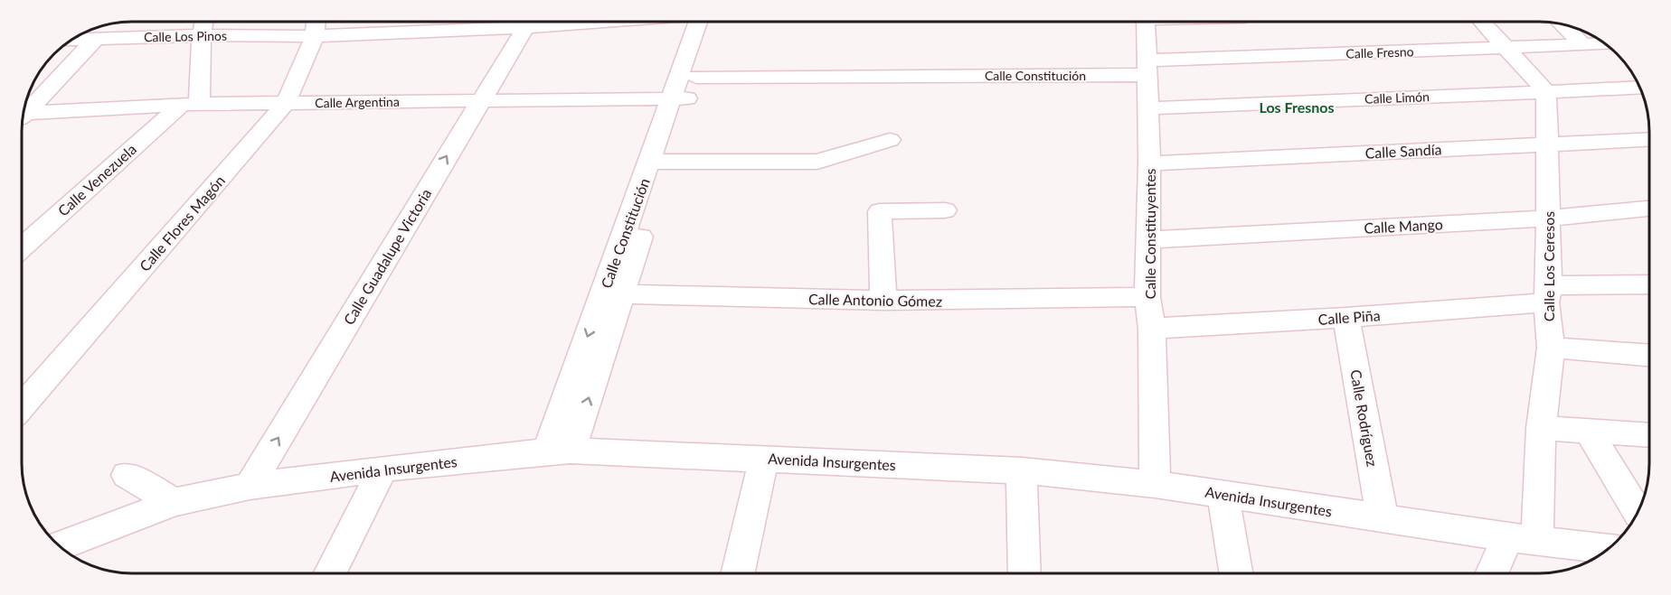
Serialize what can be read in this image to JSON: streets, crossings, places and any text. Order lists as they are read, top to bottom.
{
  "streets": {
    "street": [
      "Calle Los Pinos",
      "Calle Fresno",
      "Calle Constitución",
      "Calle Limón",
      "Calle Argentina",
      "Calle Sandía",
      "Calle Venezuela",
      "Calle Flores Magón",
      "Calle Mango",
      "Calle Constituyentes",
      "Calle Guadalupe Victoria",
      "Calle Los Ceresos",
      "Calle Antonio Gómez",
      "Calle Piña",
      "Calle Rodríguez",
      "Avenida Insurgentes"
    ]
  },
  "crossings": [
    ["Calle Los Pinos", "Calle Flores Magón"],
    ["Calle Los Pinos", "Calle Guadalupe Victoria"],
    ["Calle Fresno", "Calle Constitución"],
    ["Calle Fresno", "Calle Constituyentes"],
    ["Calle Constitución", "Calle Argentina"],
    ["Calle Constitución", "Calle Constituyentes"],
    ["Calle Constitución", "Calle Antonio Gómez"],
    ["Calle Constitución", "Avenida Insurgentes"],
    ["Calle Limón", "Calle Constituyentes"],
    ["Calle Limón", "Calle Los Ceresos"],
    ["Calle Argentina", "Calle Venezuela"],
    ["Calle Argentina", "Calle Flores Magón"],
    ["Calle Argentina", "Calle Guadalupe Victoria"],
    ["Calle Sandía", "Calle Constituyentes"],
    ["Calle Sandía", "Calle Los Ceresos"],
    ["Calle Mango", "Calle Constituyentes"],
    ["Calle Mango", "Calle Los Ceresos"],
    ["Calle Constituyentes", "Calle Antonio Gómez"],
    ["Calle Constituyentes", "Calle Piña"],
    ["Calle Constituyentes", "Avenida Insurgentes"],
    ["Calle Guadalupe Victoria", "Avenida Insurgentes"],
    ["Calle Los Ceresos", "Calle Piña"],
    ["Calle Los Ceresos", "Avenida Insurgentes"],
    ["Calle Piña", "Calle Rodríguez"],
    ["Calle Rodríguez", "Avenida Insurgentes"]
  ],
  "one_way": ["Calle Guadalupe Victoria"],
  "districts": ["Los Fresnos"]
}
